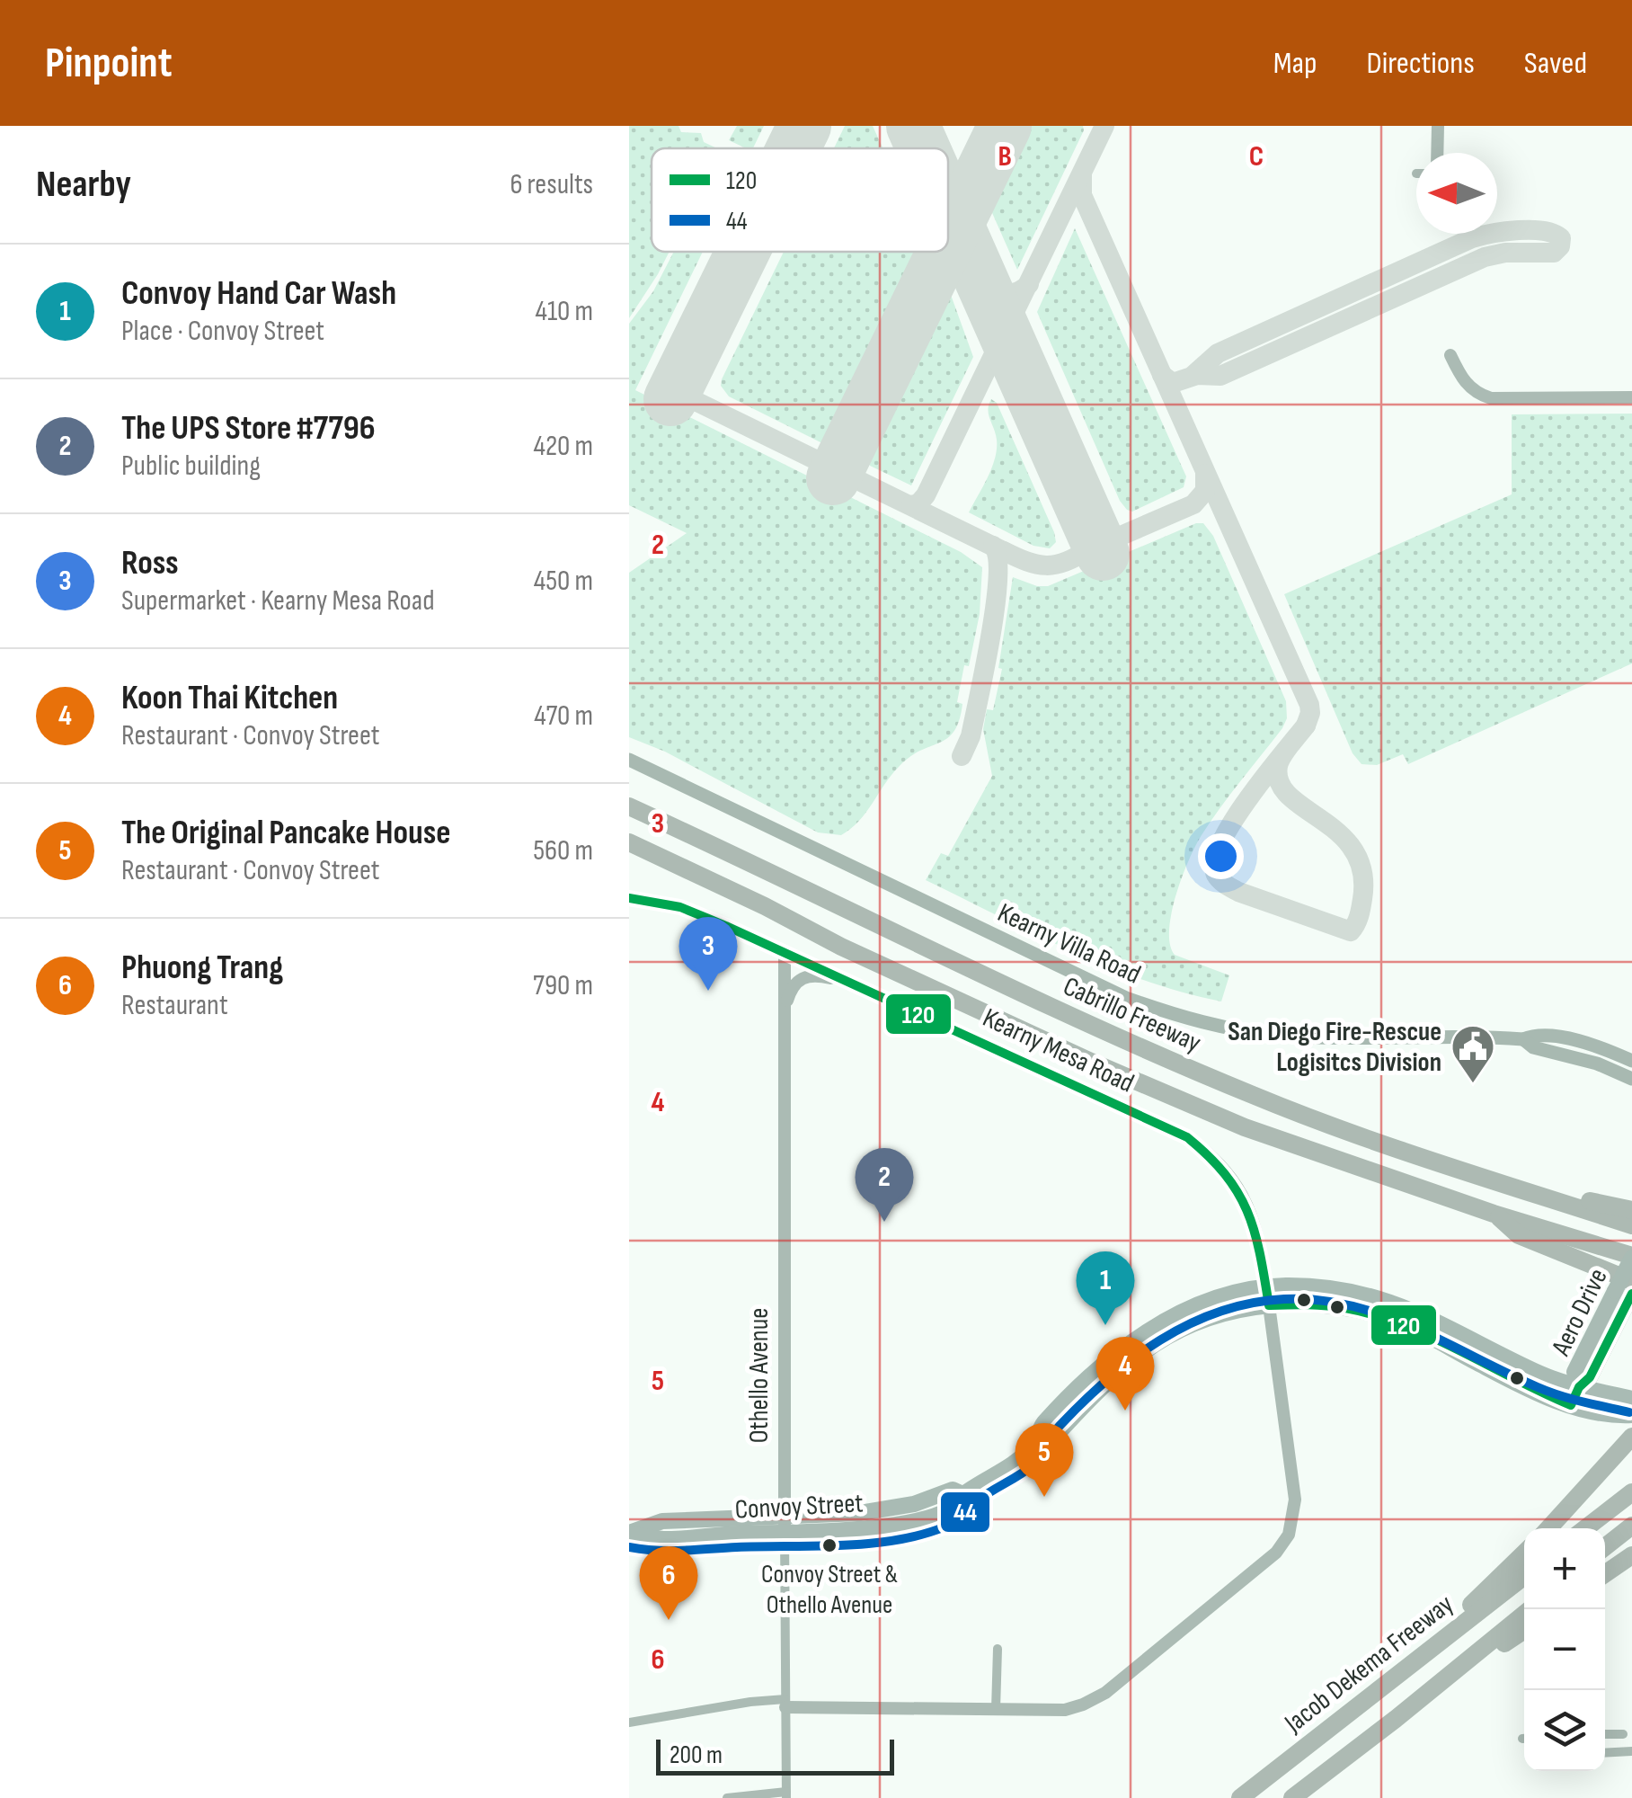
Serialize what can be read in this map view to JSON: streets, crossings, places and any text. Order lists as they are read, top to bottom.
{
  "streets": {
    "highway": ["Cabrillo Freeway", "Jacob Dekema Freeway"],
    "main road": [
      "Kearny Villa Road",
      "Kearny Mesa Road",
      "Aero Drive",
      "Convoy Street"
    ],
    "street": ["Othello Avenue"]
  },
  "crossings": [
    ["Kearny Mesa Road", "Othello Avenue"],
    ["Kearny Mesa Road", "Convoy Street"],
    ["Aero Drive", "Convoy Street"],
    ["Othello Avenue", "Convoy Street"]
  ],
  "places": {
    "public building": ["San Diego Fire-Rescue Logisitcs Division"],
    "other": ["Convoy Street & Othello Avenue"]
  },
  "lines": ["transit line 120", "transit line 44"],
  "legend": ["120", "44"],
  "scale_bar": "200 m",
  "north": "left",
  "page": {
    "header": "Pinpoint",
    "nav": ["Map", "Directions", "Saved"],
    "heading": ["Nearby", "6 results"],
    "list": [
      {
        "mark": "1",
        "name": "Convoy Hand Car Wash",
        "note": "Place · Convoy Street",
        "value": "410 m"
      },
      {
        "mark": "2",
        "name": "The UPS Store #7796",
        "note": "Public building",
        "value": "420 m"
      },
      {
        "mark": "3",
        "name": "Ross",
        "note": "Supermarket · Kearny Mesa Road",
        "value": "450 m"
      },
      {
        "mark": "4",
        "name": "Koon Thai Kitchen",
        "note": "Restaurant · Convoy Street",
        "value": "470 m"
      },
      {
        "mark": "5",
        "name": "The Original Pancake House",
        "note": "Restaurant · Convoy Street",
        "value": "560 m"
      },
      {
        "mark": "6",
        "name": "Phuong Trang",
        "note": "Restaurant",
        "value": "790 m"
      }
    ],
    "pins": [
      "3",
      "2",
      "1",
      "4",
      "5",
      "6"
    ],
    "map_buttons": ["+", "−"],
    "scale": "200 m"
  },
  "grid": {
    "columns": ["B", "C"],
    "rows": [
      "2",
      "3",
      "4",
      "5",
      "6"
    ]
  }
}
